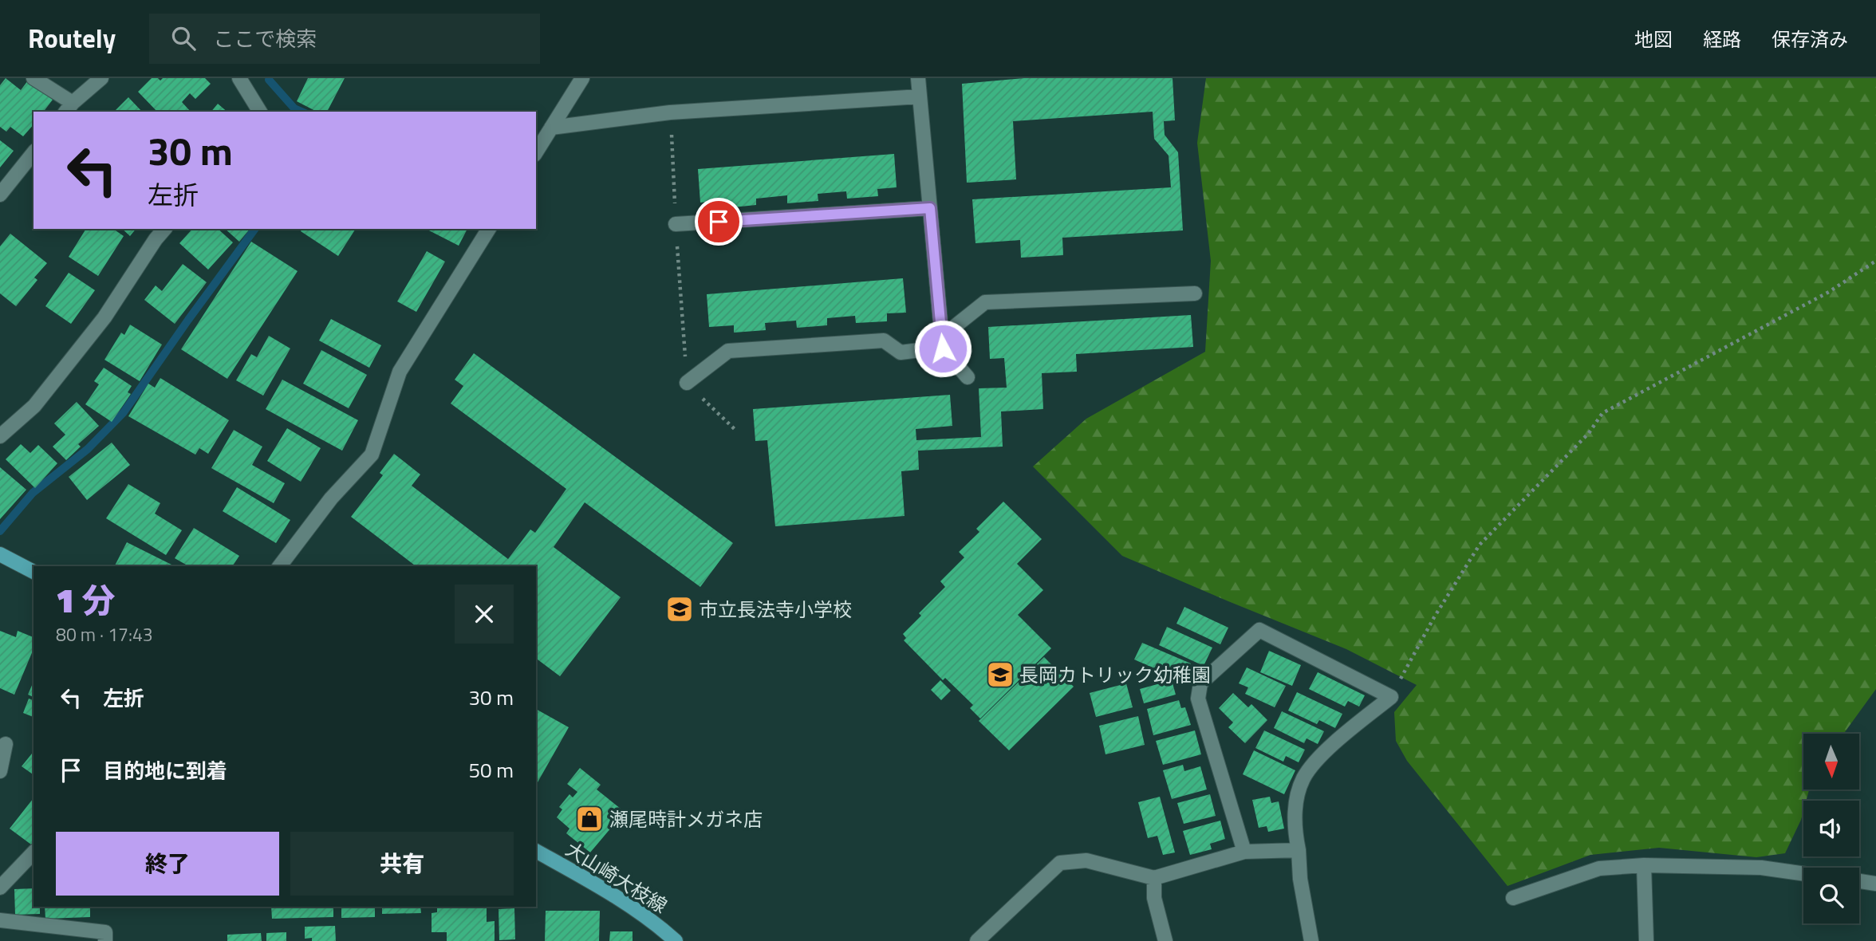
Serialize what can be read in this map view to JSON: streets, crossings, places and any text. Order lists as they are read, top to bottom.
{
  "streets": {
    "main road": ["大山崎大枝線"]
  },
  "places": {
    "school or university": ["市立長法寺小学校", "長岡カトリック幼稚園"],
    "shop": ["瀬尾時計メガネ店"]
  },
  "north": "bottom",
  "page": {
    "header": "Routely",
    "search": "ここで検索",
    "nav": ["地図", "経路", "保存済み"],
    "turn": ["30 m", "左折"],
    "heading": ["1 分", "80 m · 17:43"],
    "list": [
      {
        "name": "左折",
        "value": "30 m"
      },
      {
        "name": "目的地に到着",
        "value": "50 m"
      }
    ],
    "buttons": ["終了", "共有"]
  }
}
